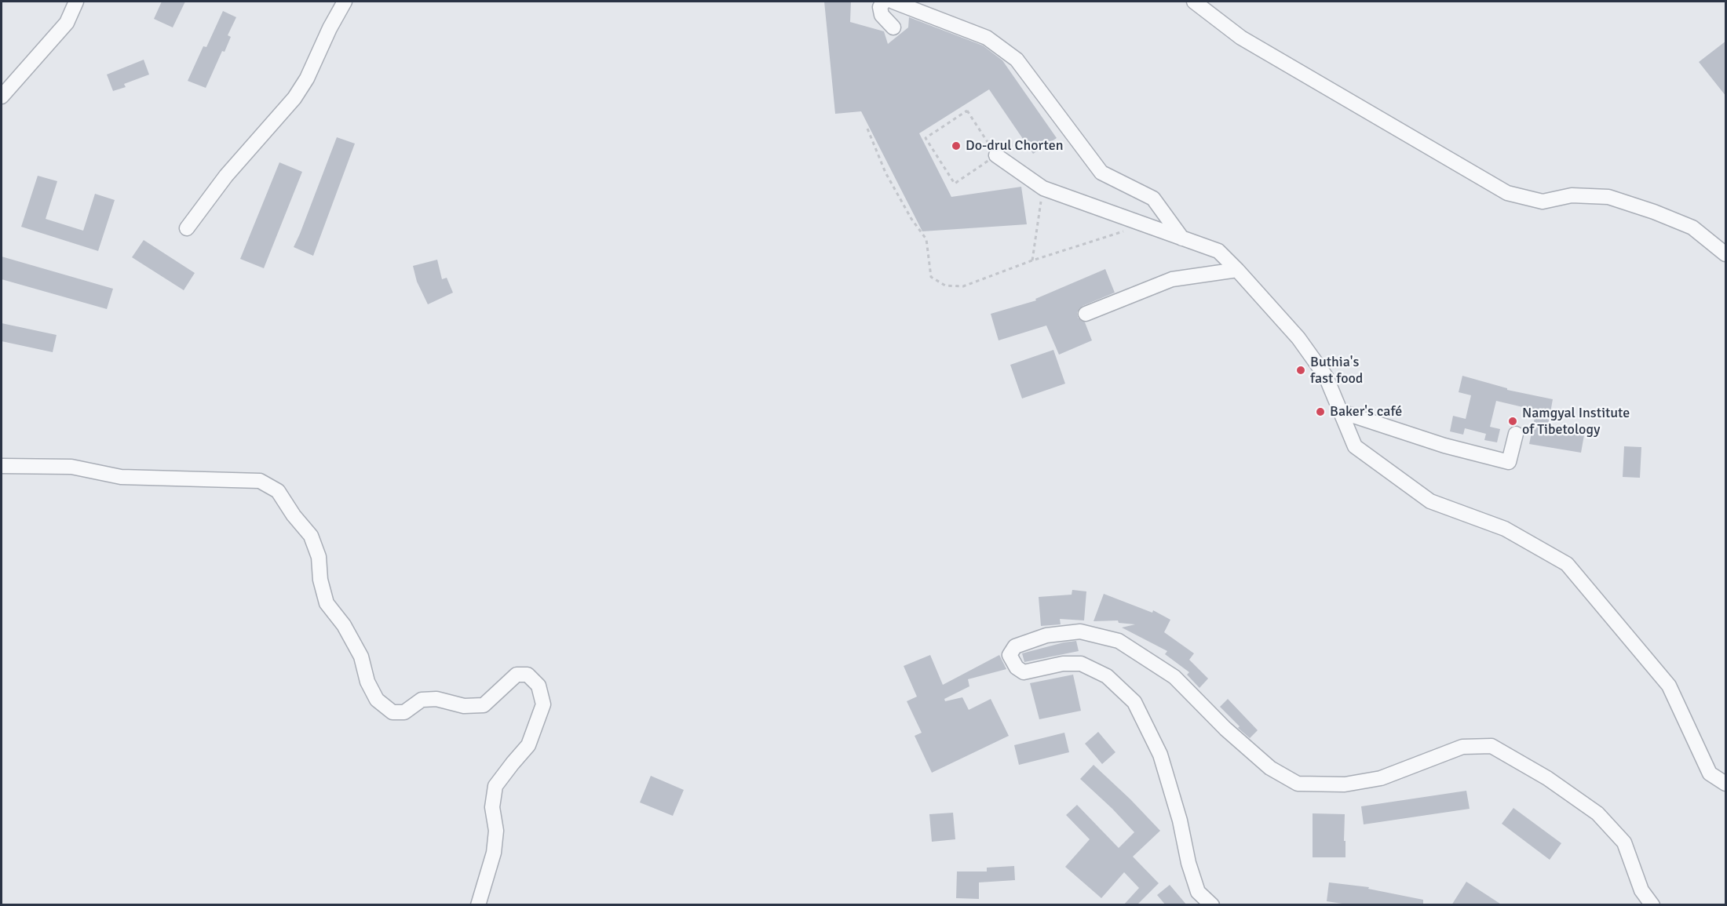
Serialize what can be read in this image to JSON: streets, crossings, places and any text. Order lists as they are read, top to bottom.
{
  "places": [
    "Do-drul Chorten",
    "Buthia's fast food",
    "Baker's café",
    "Namgyal Institute of Tibetology"
  ]
}
